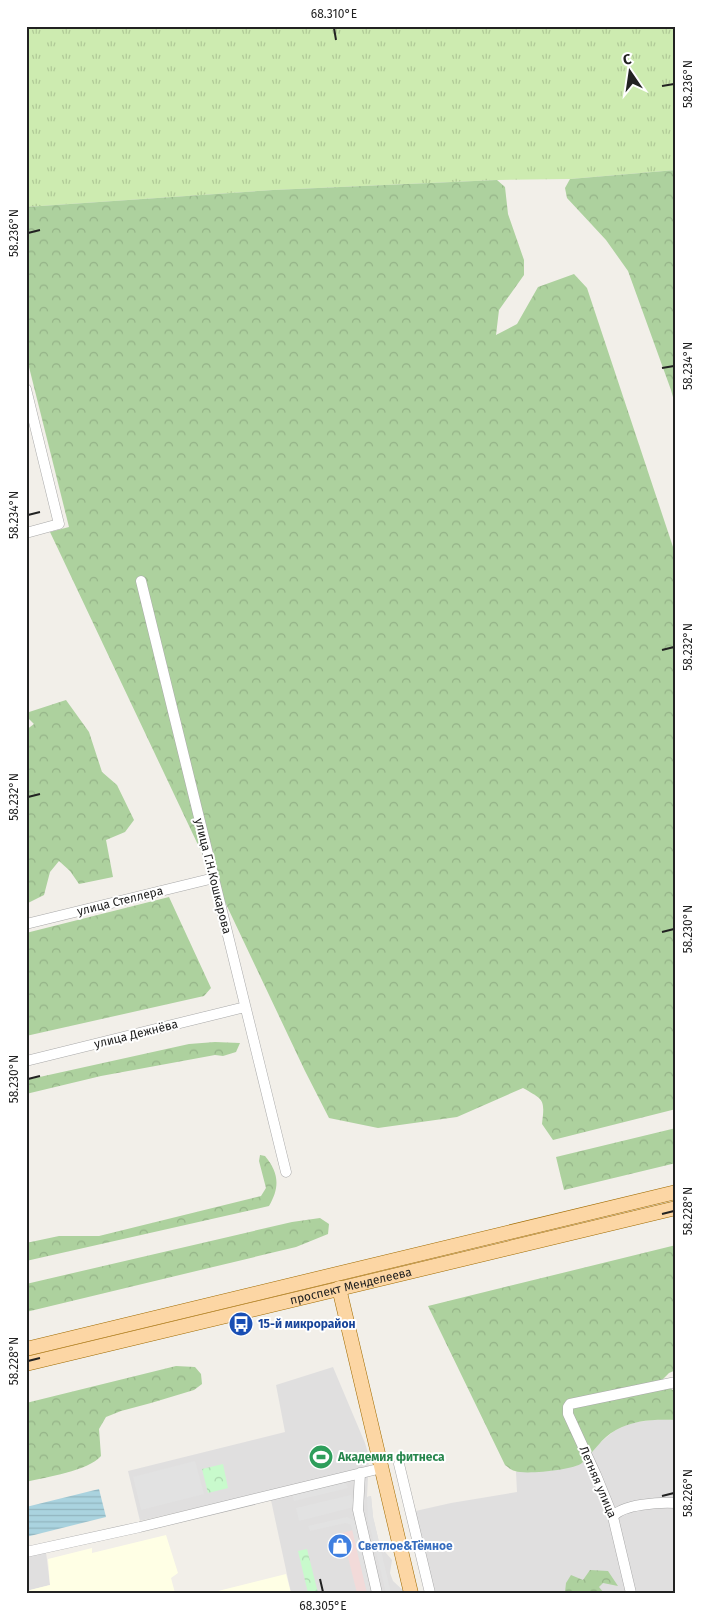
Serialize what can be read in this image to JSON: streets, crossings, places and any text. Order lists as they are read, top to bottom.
{
  "streets": {
    "main road": ["проспект Менделеева"],
    "street": [
      "улица Г.Н.Кошкарова",
      "улица Стеллера",
      "улица Дежнёва",
      "Летняя улица"
    ]
  },
  "crossings": [
    ["улица Г.Н.Кошкарова", "улица Стеллера"],
    ["улица Г.Н.Кошкарова", "улица Дежнёва"]
  ],
  "places": {
    "bus stop": ["15-й микрорайон"],
    "sports": ["Академия фитнеса"],
    "shop": ["Светлое&Тёмное"]
  },
  "north": "top",
  "coordinates": [
    "68.310°E",
    "58.236°N",
    "58.234°N",
    "58.232°N",
    "58.230°N",
    "58.228°N",
    "58.226°N",
    "68.305°E"
  ]
}
